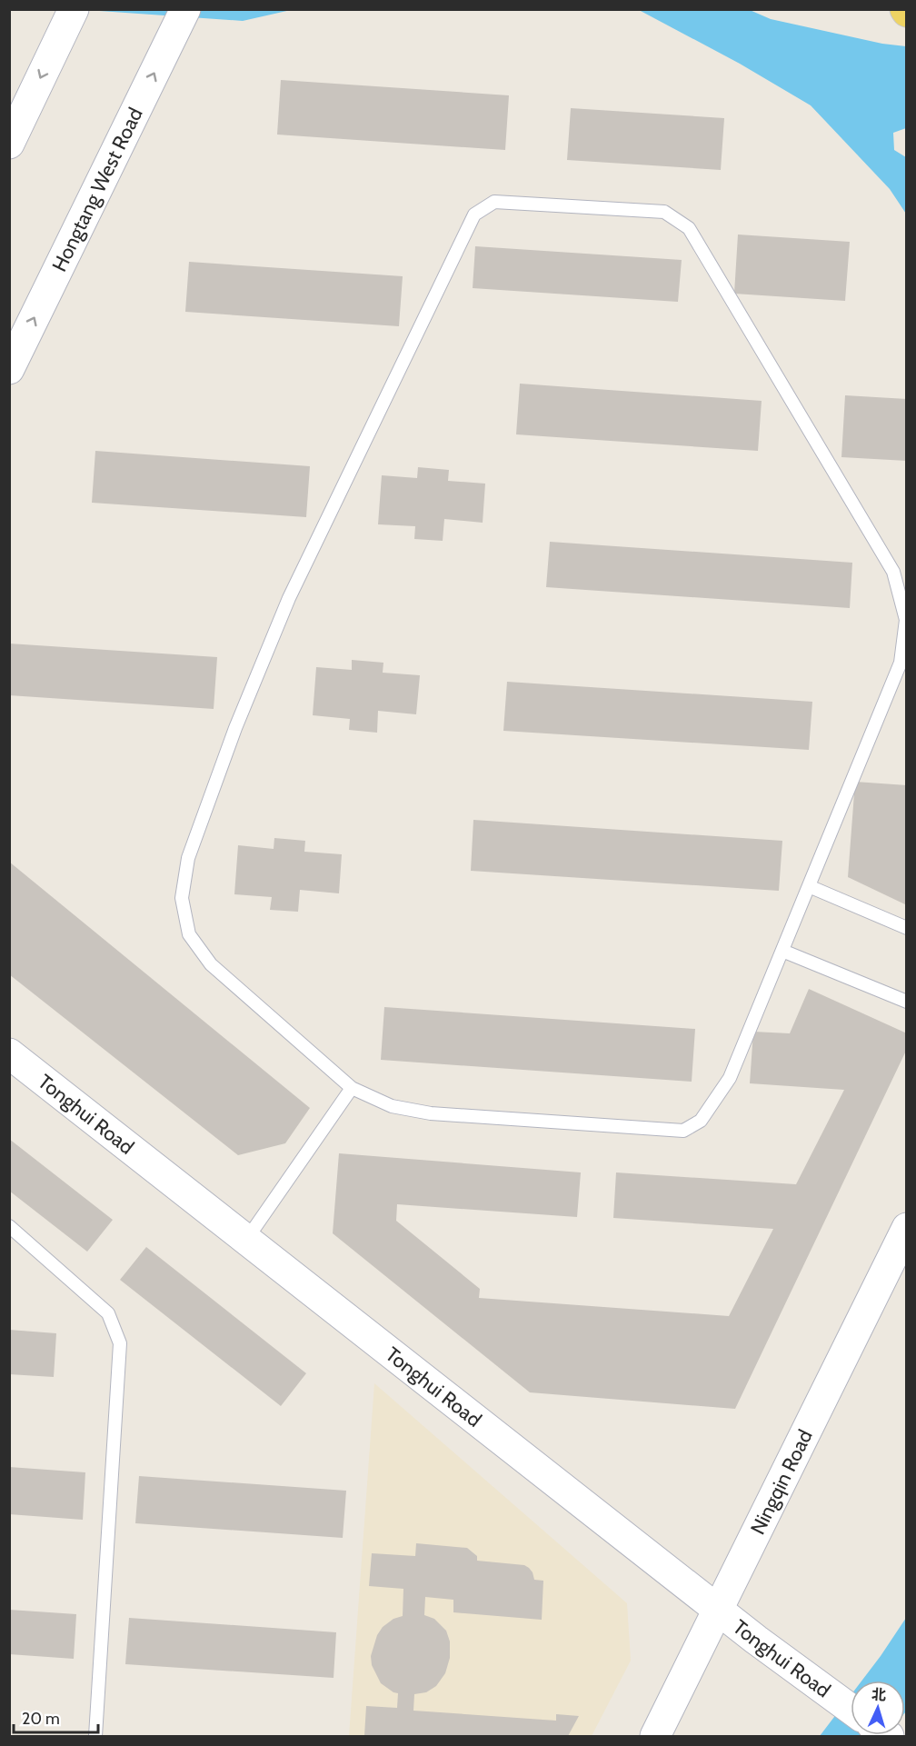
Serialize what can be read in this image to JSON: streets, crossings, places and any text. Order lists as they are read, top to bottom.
{
  "streets": {
    "street": ["Hongtang West Road", "Tonghui Road", "Ningqin Road"]
  },
  "crossings": [
    ["Tonghui Road", "Ningqin Road"]
  ],
  "scale_bar": "20 m",
  "north": "top"
}
